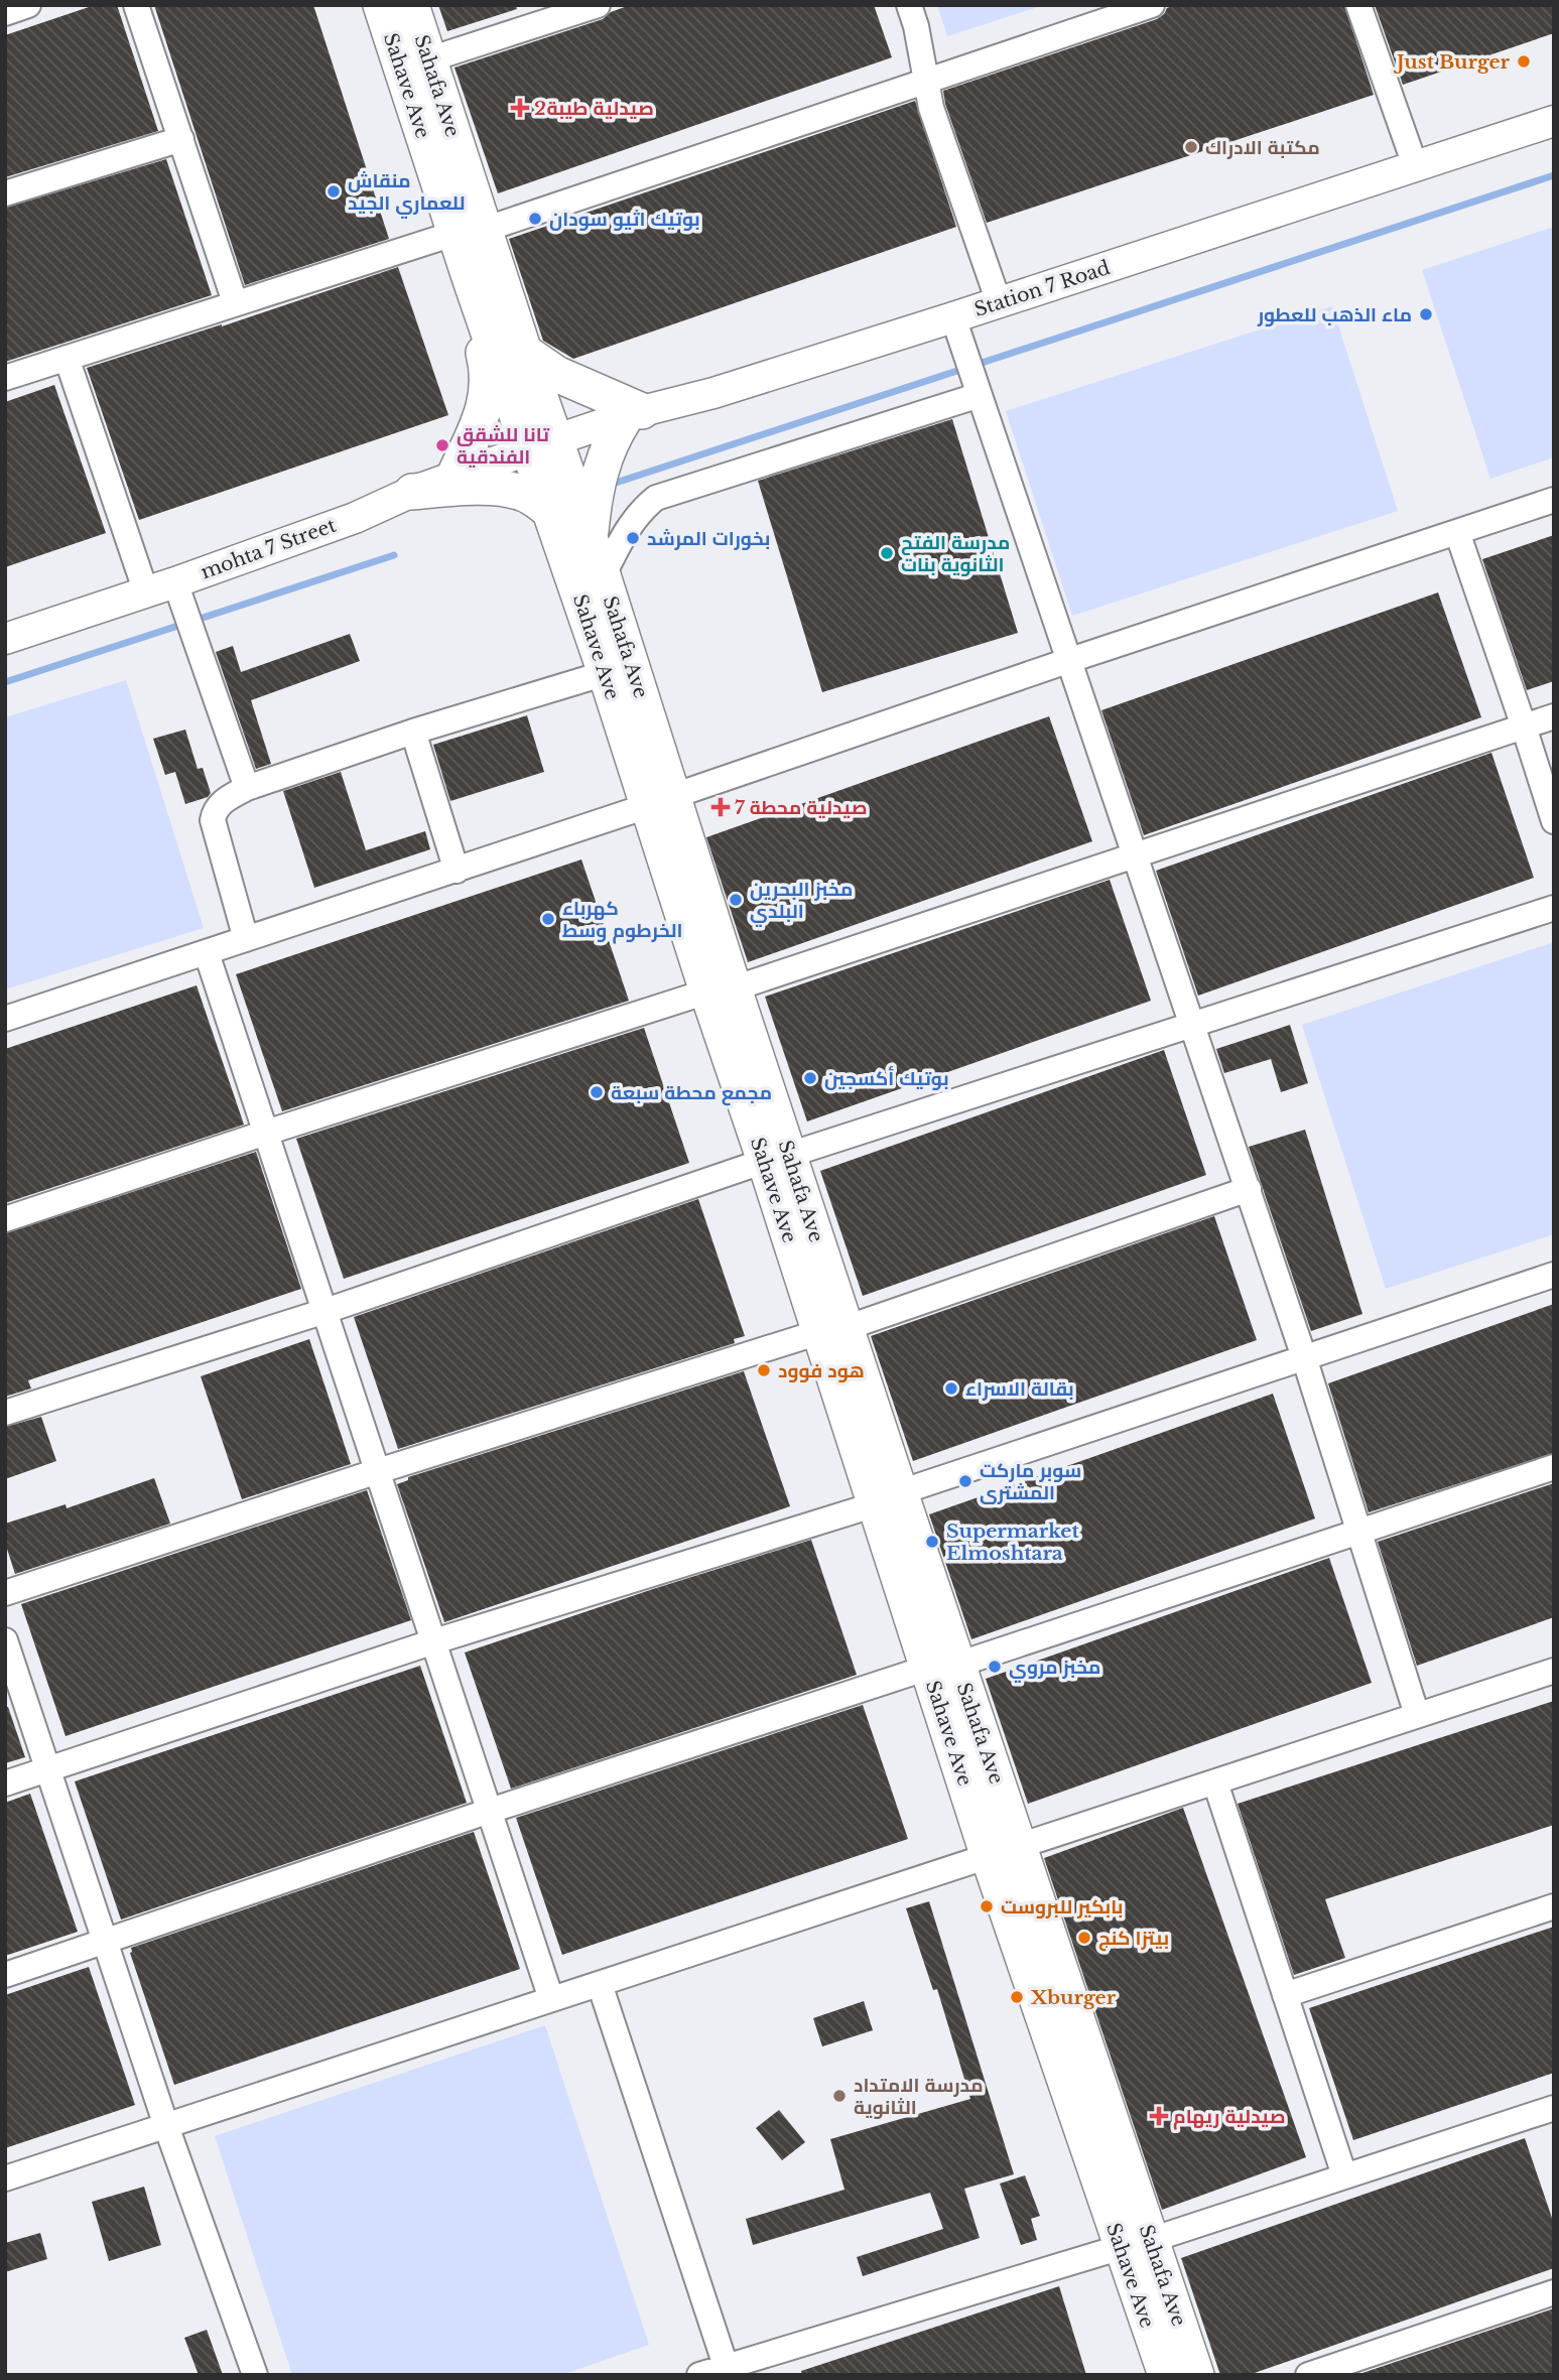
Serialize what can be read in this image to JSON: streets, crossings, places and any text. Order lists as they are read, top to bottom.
{
  "streets": {
    "main road": ["Sahave Ave", "Sahafa Ave"],
    "street": ["Station 7 Road", "mohta 7 Street"]
  },
  "crossings": [
    ["Sahave Ave", "Sahafa Ave"],
    ["Sahave Ave", "Station 7 Road"],
    ["Sahave Ave", "mohta 7 Street"],
    ["Sahafa Ave", "Station 7 Road"],
    ["Sahafa Ave", "mohta 7 Street"],
    ["Station 7 Road", "mohta 7 Street"]
  ],
  "places": {
    "other": [
      "Just Burger",
      "مكتبة الادراك",
      "منقاش للعماري الجيد",
      "بوتيك اثيو سودان",
      "ماء الذهب للعطور",
      "تانا للشقق الفندقية",
      "بخورات المرشد",
      "مدرسة الفتح الثانوية بنات",
      "مخبز البحرين البلدي",
      "كهرباء الخرطوم وسط",
      "بوتيك أكسجين",
      "مجمع محطة سبعة",
      "هود فوود",
      "بقالة الاسراء",
      "سوبر ماركت المشترى",
      "Supermarket Elmoshtara",
      "مخبز مروي",
      "بابكير للبروست",
      "بيتزا كنج",
      "Xburger",
      "مدرسة الامتداد الثانوية"
    ],
    "health": ["صيدلية طيبة2", "صيدلية محطة 7", "صيدلية ريهام"]
  }
}
